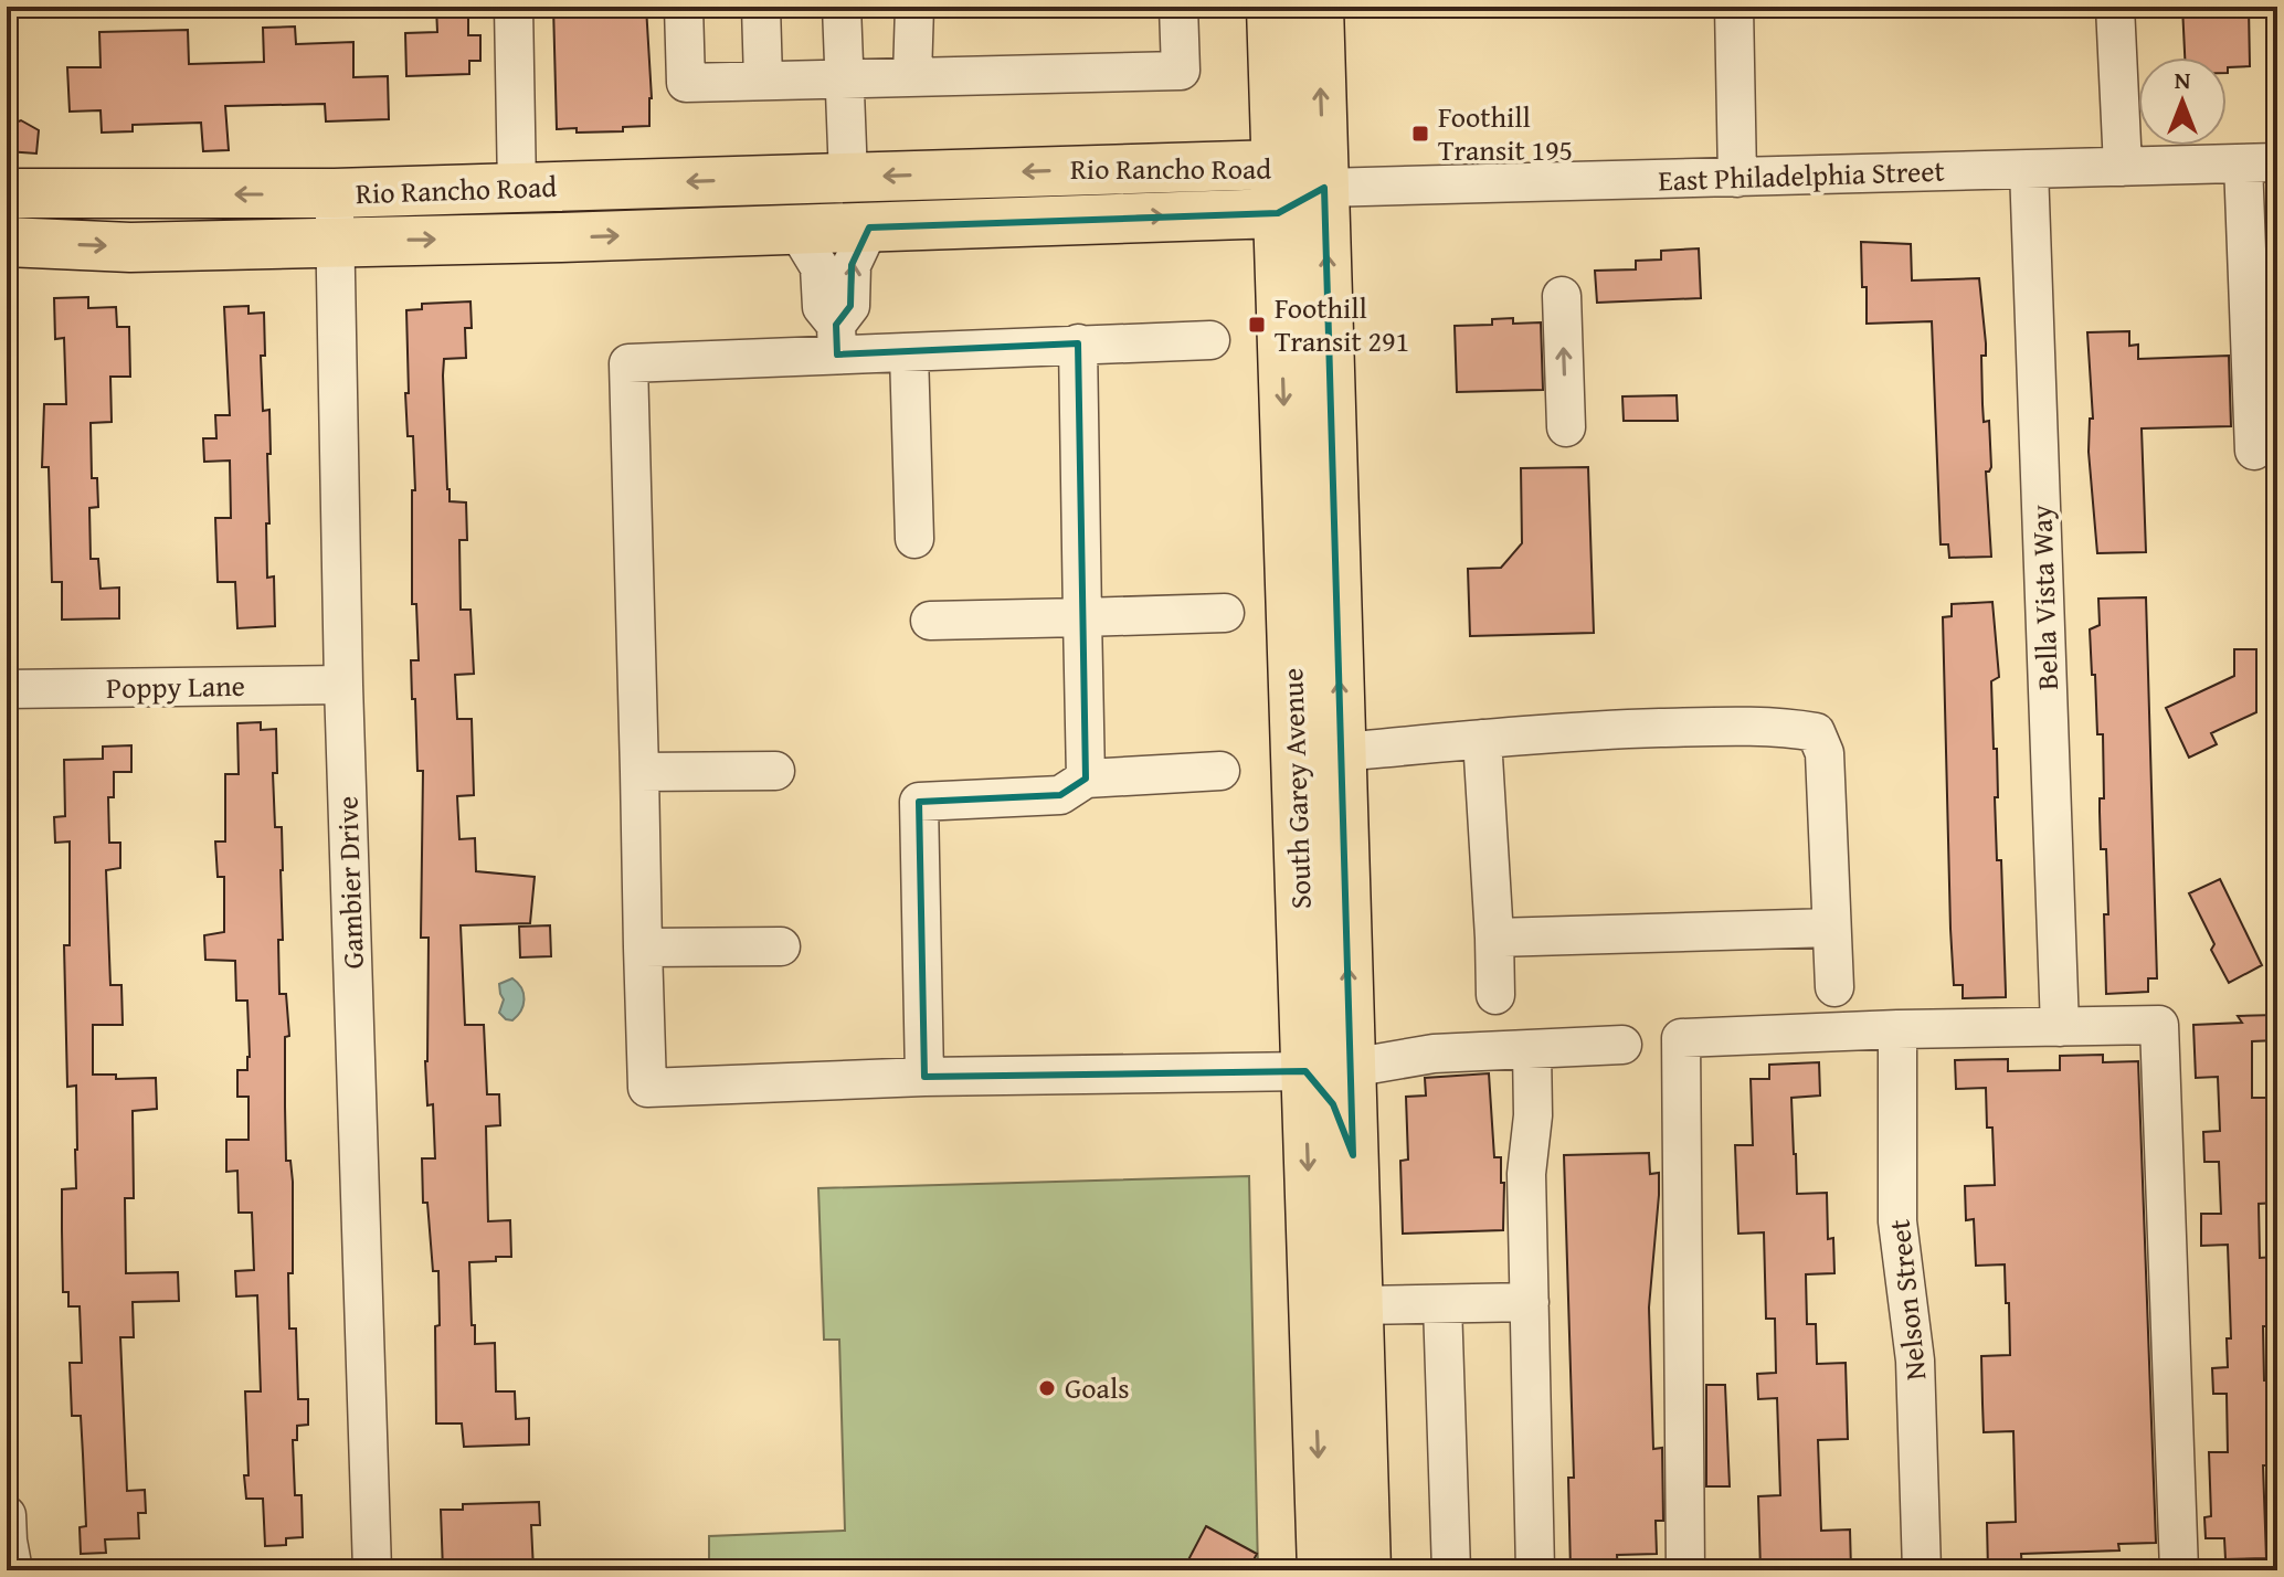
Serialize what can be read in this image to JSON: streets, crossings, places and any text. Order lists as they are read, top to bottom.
{
  "streets": {
    "main road": ["Rio Rancho Road", "South Garey Avenue"],
    "street": [
      "East Philadelphia Street",
      "Bella Vista Way",
      "Poppy Lane",
      "Gambier Drive",
      "Nelson Street"
    ]
  },
  "crossings": [
    ["Rio Rancho Road", "East Philadelphia Street"],
    ["Rio Rancho Road", "South Garey Avenue"],
    ["Rio Rancho Road", "Gambier Drive"],
    ["East Philadelphia Street", "Bella Vista Way"],
    ["East Philadelphia Street", "South Garey Avenue"],
    ["Poppy Lane", "Gambier Drive"]
  ],
  "places": {
    "transit": ["Foothill Transit 195", "Foothill Transit 291"],
    "other": ["Goals"]
  },
  "north": "top"
}
